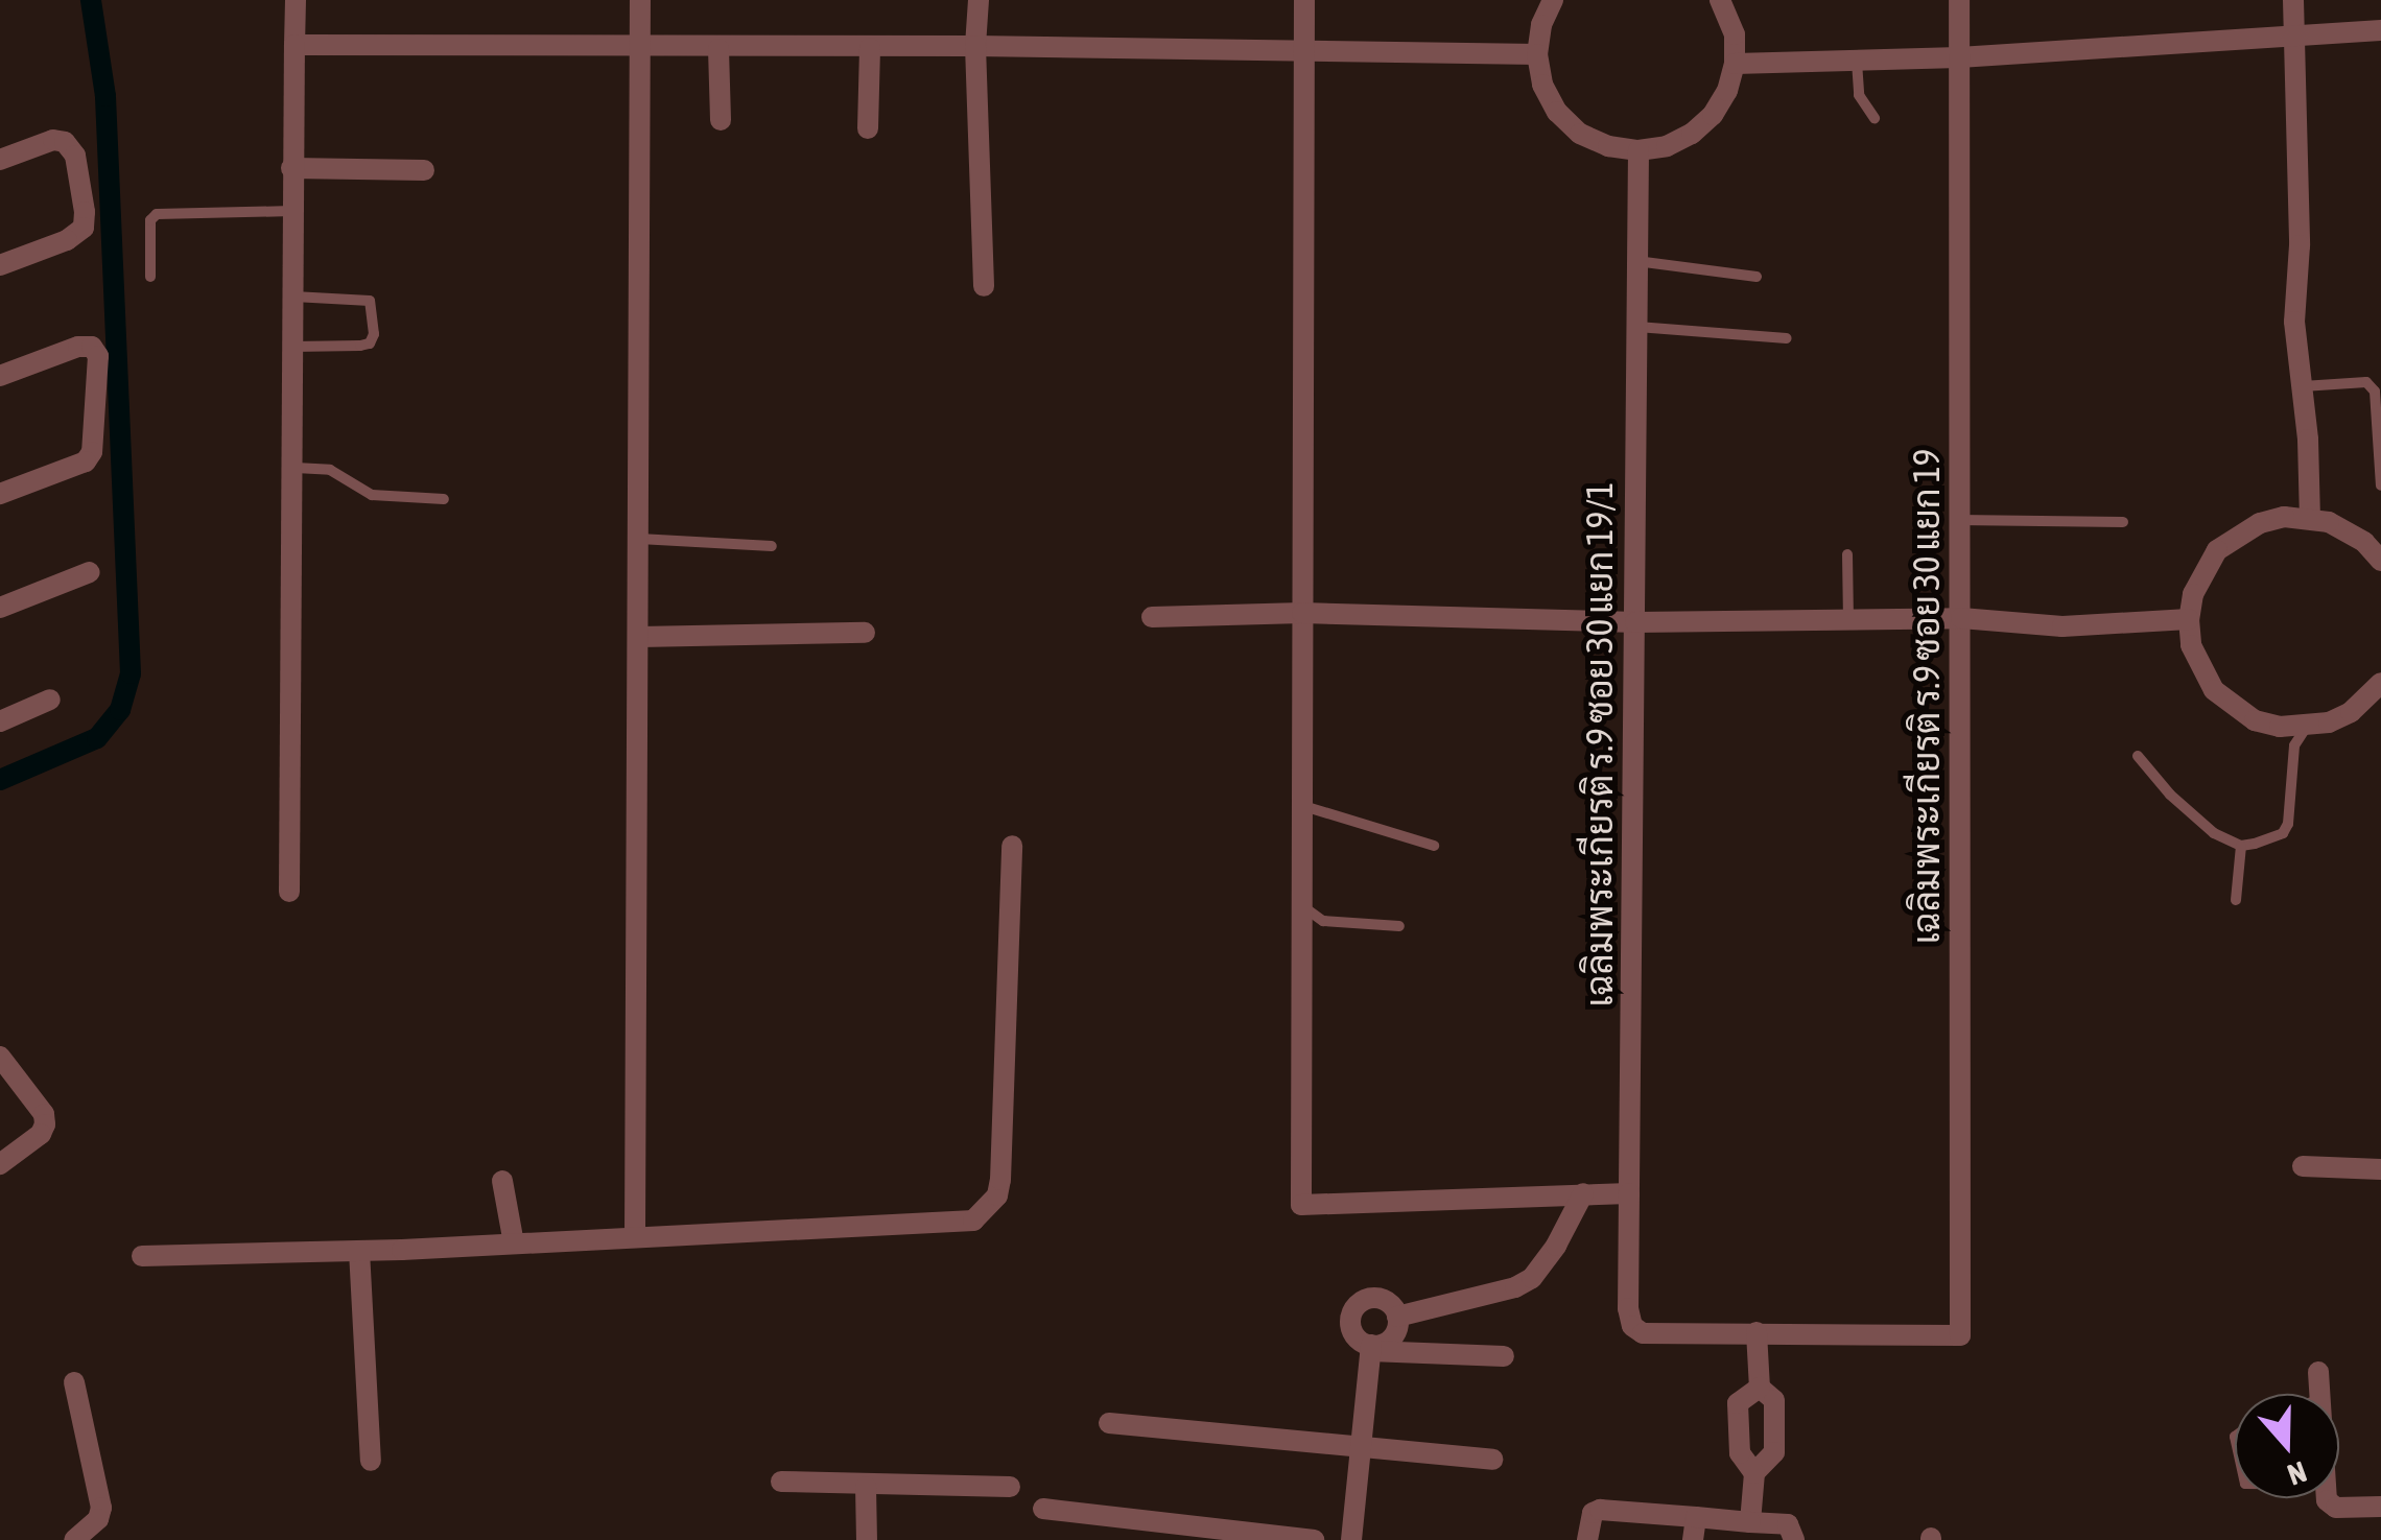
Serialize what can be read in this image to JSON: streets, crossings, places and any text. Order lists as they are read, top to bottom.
{
  "streets": {
    "street": ["เฉลิมพระเกียรติ ร.9 ซอย 30 แยก 19", "เฉลิมพระเกียรติ ร.9 ซอย 30 แยก 19/1"]
  },
  "crossings": [
    ["เฉลิมพระเกียรติ ร.9 ซอย 30 แยก 19", "เฉลิมพระเกียรติ ร.9 ซอย 30 แยก 19/1"]
  ],
  "north": "bottom"
}
